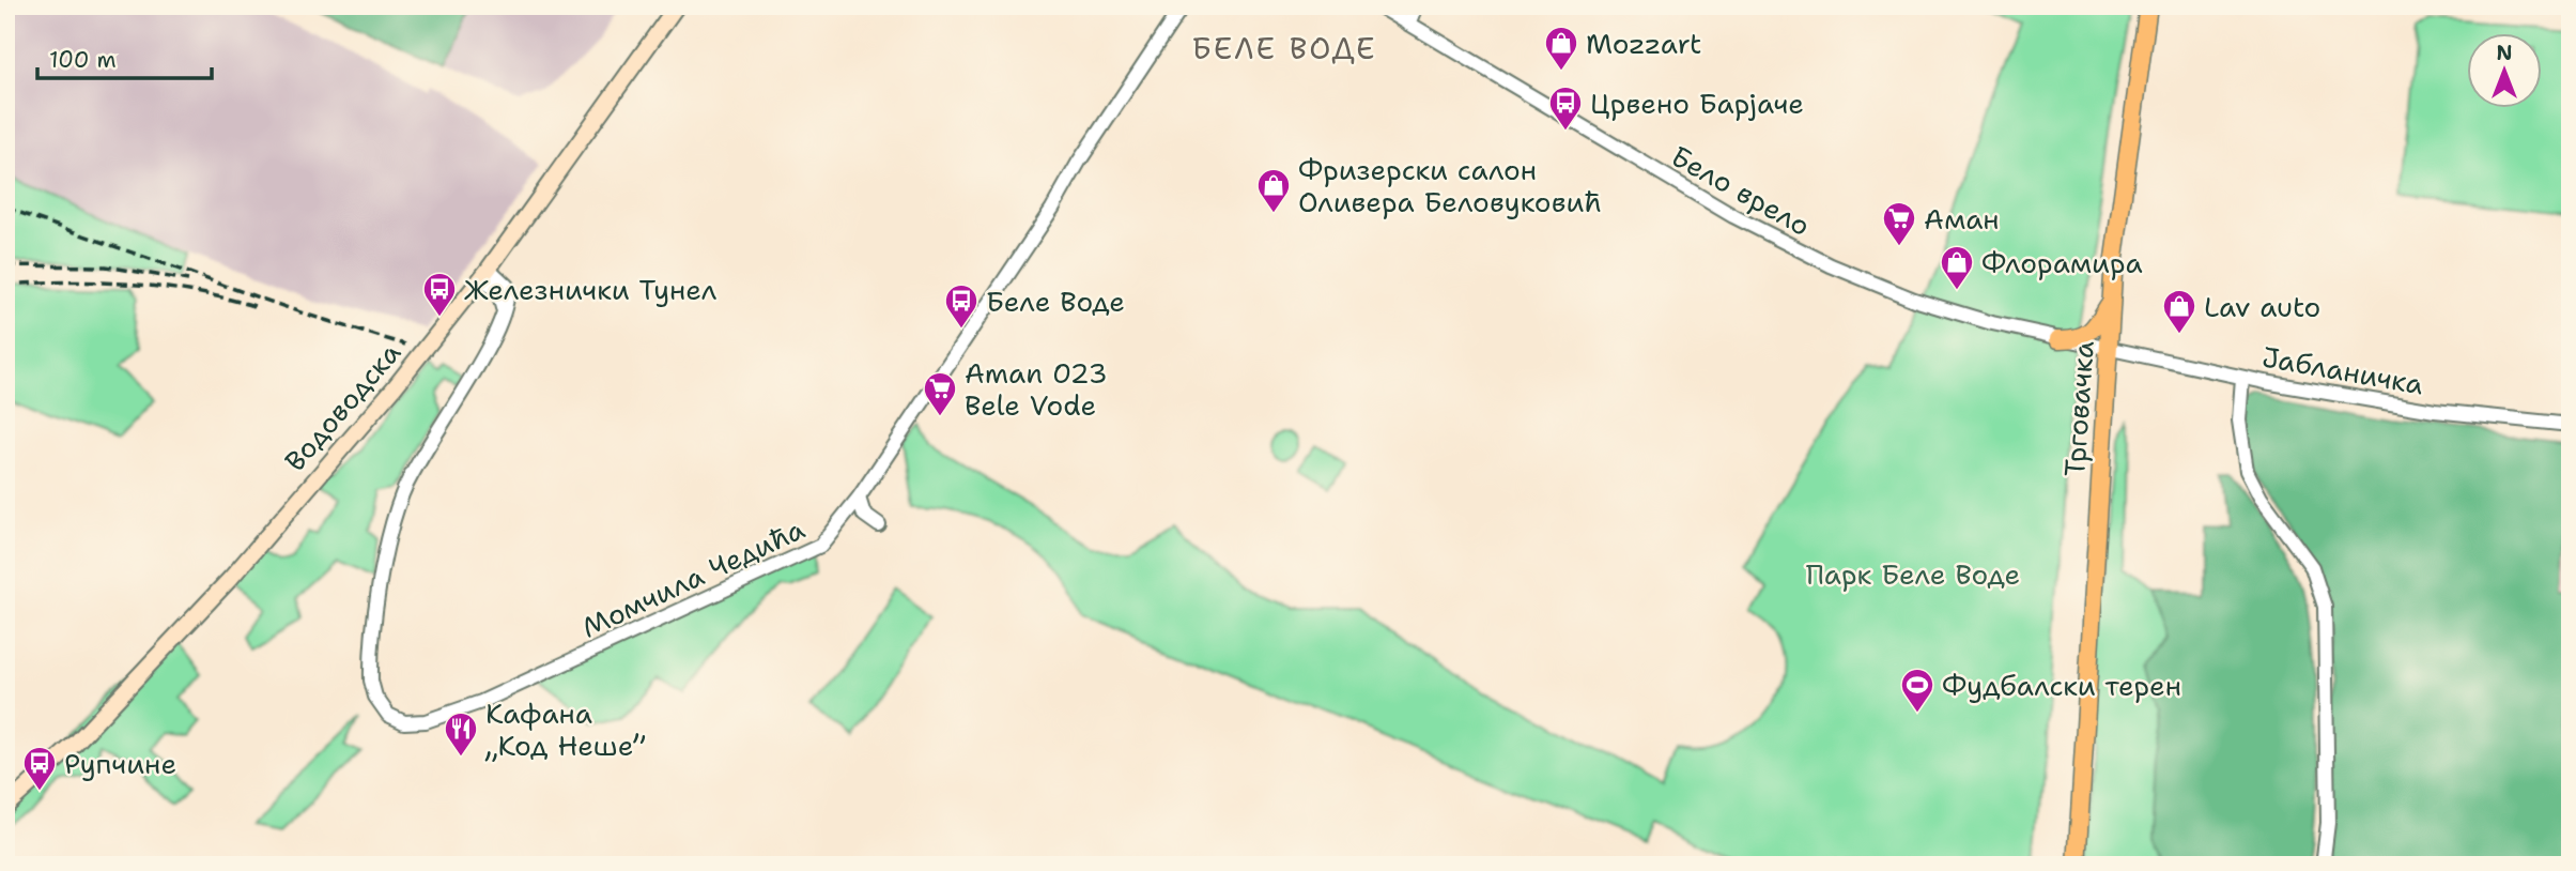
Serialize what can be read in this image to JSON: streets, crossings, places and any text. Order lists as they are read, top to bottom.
{
  "streets": {
    "main road": ["Водоводска", "Трговачка"],
    "street": ["Бело врело", "Јабланичка", "Момчила Чедића"]
  },
  "crossings": [
    ["Бело врело", "Јабланичка"],
    ["Бело врело", "Трговачка"],
    ["Јабланичка", "Трговачка"],
    ["Водоводска", "Момчила Чедића"]
  ],
  "districts": ["БЕЛЕ ВОДЕ"],
  "parks": ["Парк Беле Воде"],
  "places": {
    "shop": [
      "Mozzart",
      "Фризерски салон Оливера Беловуковић",
      "Флорамира",
      "Lav auto"
    ],
    "bus stop": [
      "Црвено Барјаче",
      "Железнички Тунел",
      "Беле Воде",
      "Рупчине"
    ],
    "supermarket": ["Аман", "Aman 023 Bele Vode"],
    "sports": ["Фудбалски терен"],
    "restaurant": ["Кафана „Код Неше”"]
  },
  "scale_bar": "100 m",
  "north": "top"
}
